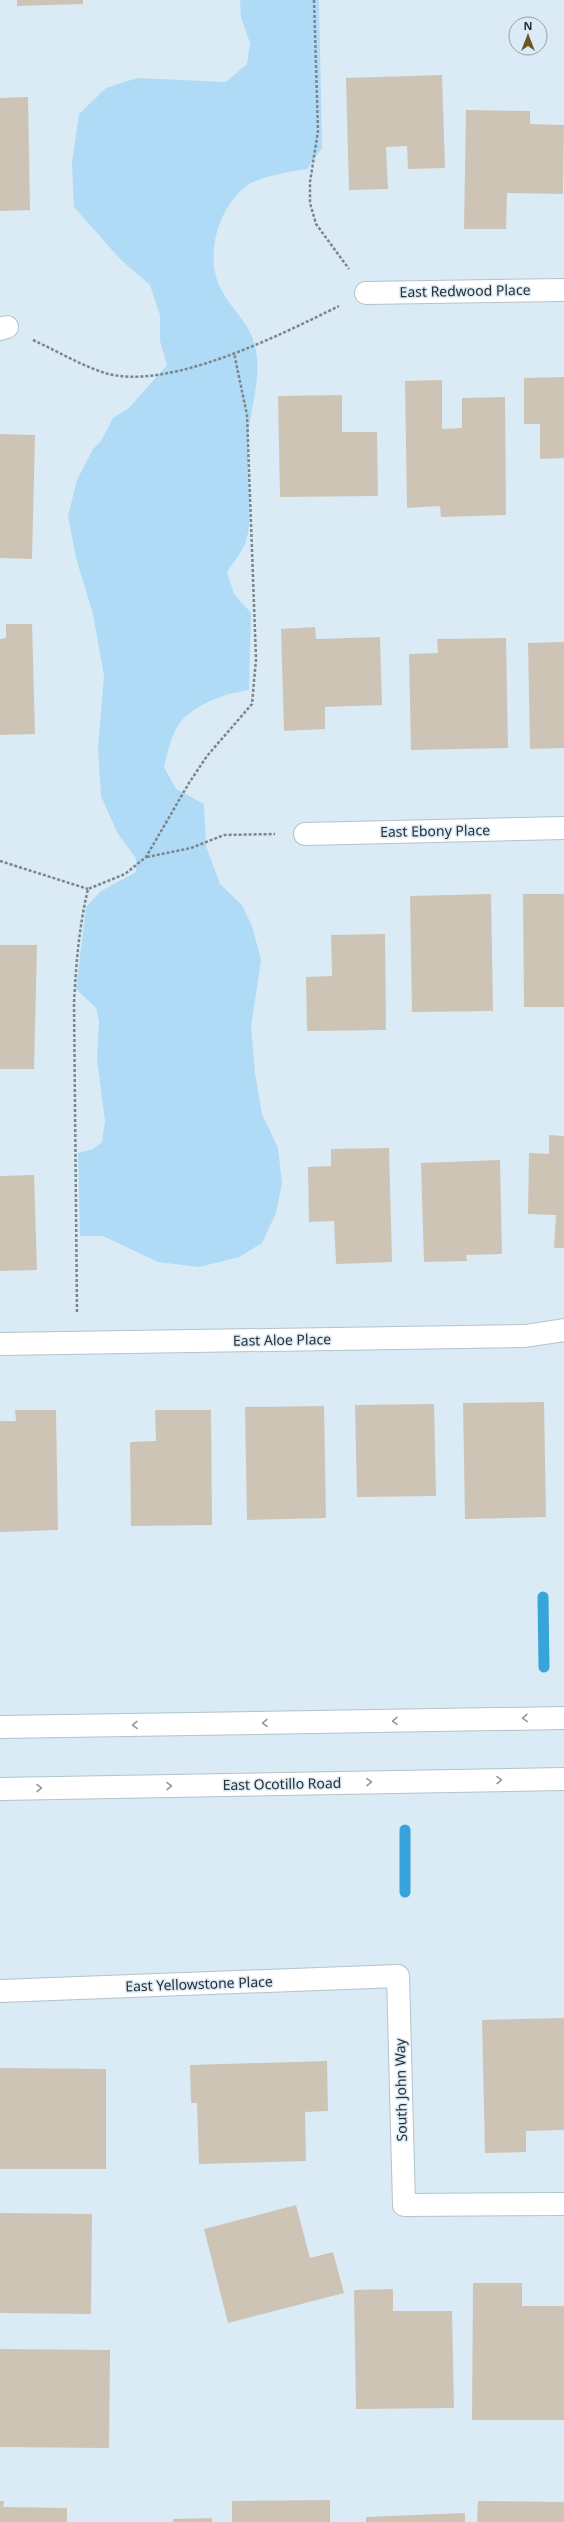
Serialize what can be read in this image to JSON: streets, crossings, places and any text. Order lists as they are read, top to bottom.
{
  "streets": {
    "street": [
      "East Redwood Place",
      "East Ebony Place",
      "East Aloe Place",
      "East Ocotillo Road",
      "East Yellowstone Place",
      "South John Way"
    ]
  },
  "crossings": [
    ["East Yellowstone Place", "South John Way"]
  ],
  "north": "top"
}
